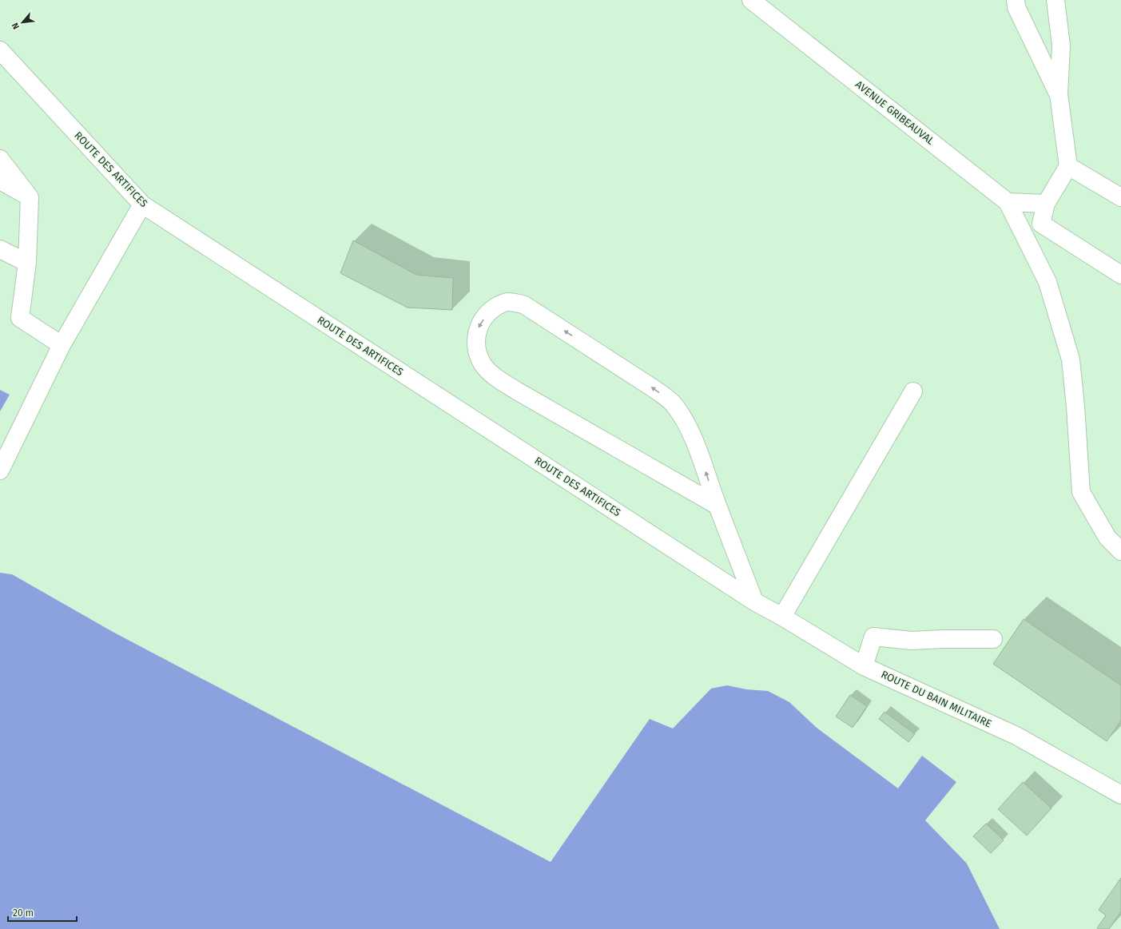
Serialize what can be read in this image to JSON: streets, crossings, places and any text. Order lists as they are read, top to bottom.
{
  "streets": {
    "street": ["AVENUE GRIBEAUVAL", "ROUTE DES ARTIFICES", "ROUTE DU BAIN MILITAIRE"]
  },
  "crossings": [
    ["ROUTE DES ARTIFICES", "ROUTE DU BAIN MILITAIRE"]
  ],
  "scale_bar": "20 m",
  "north": "bottom left"
}
